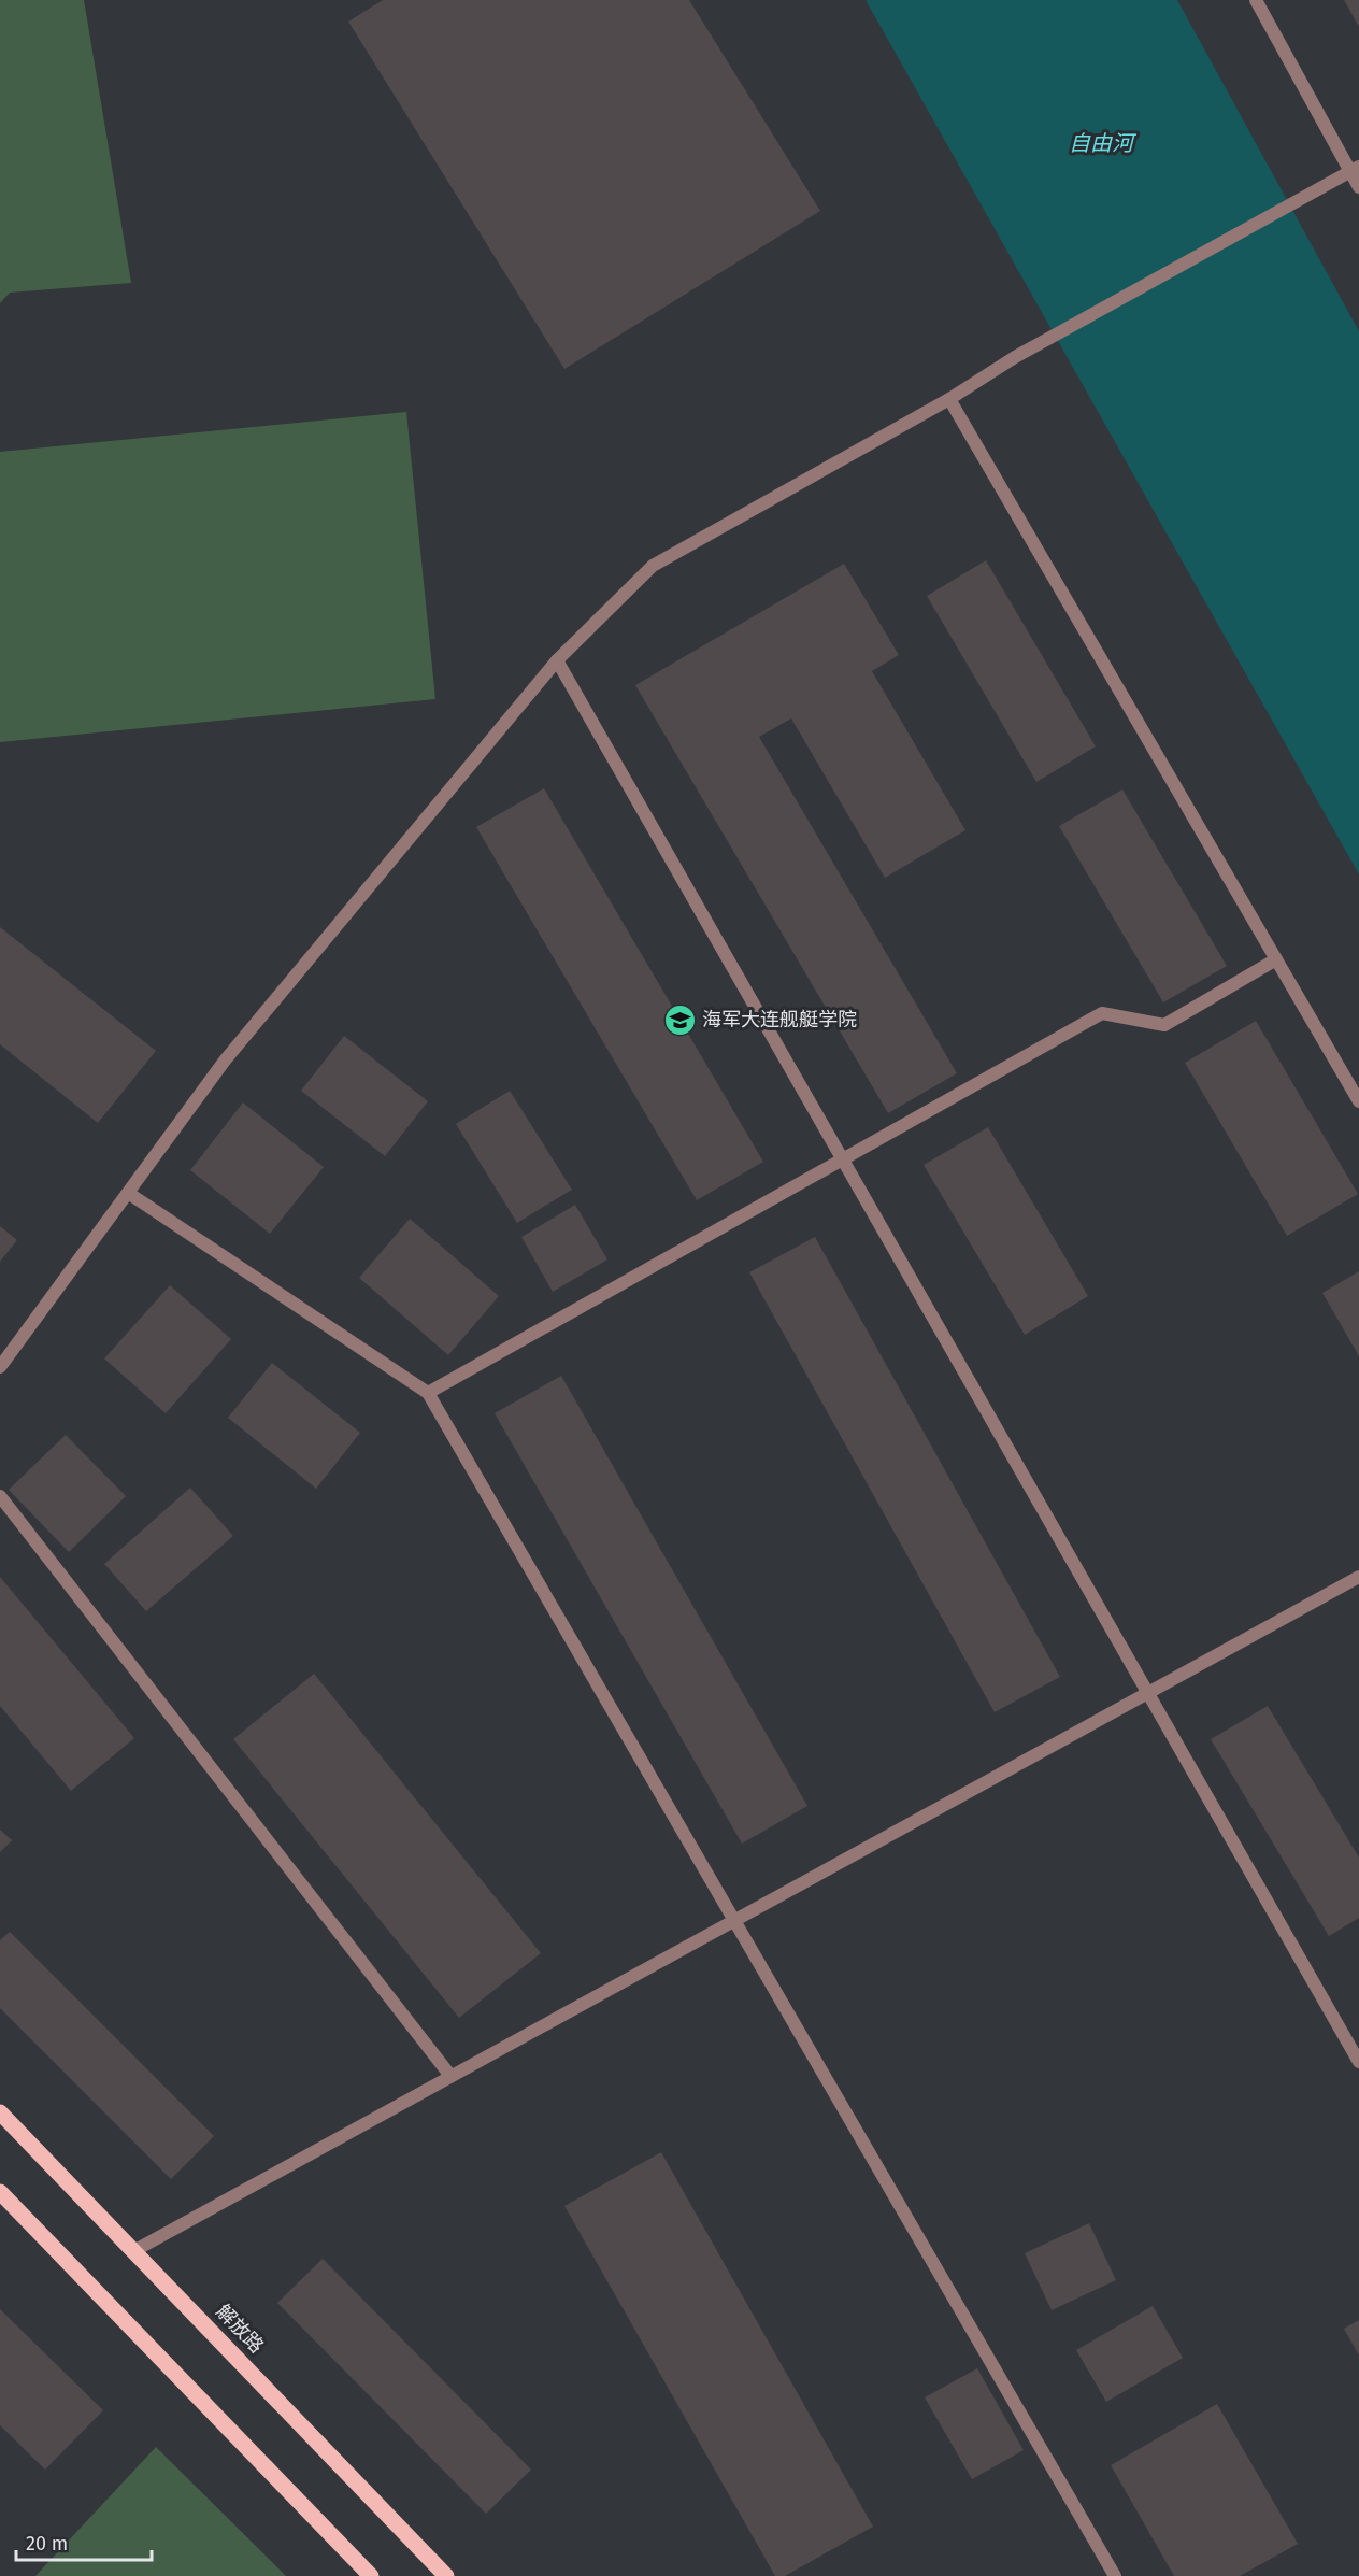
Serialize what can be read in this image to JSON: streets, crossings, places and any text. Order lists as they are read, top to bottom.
{
  "streets": {
    "main road": ["解放路"]
  },
  "water": ["自由河"],
  "places": {
    "school or university": ["海军大连舰艇学院"]
  },
  "scale_bar": "20 m"
}
